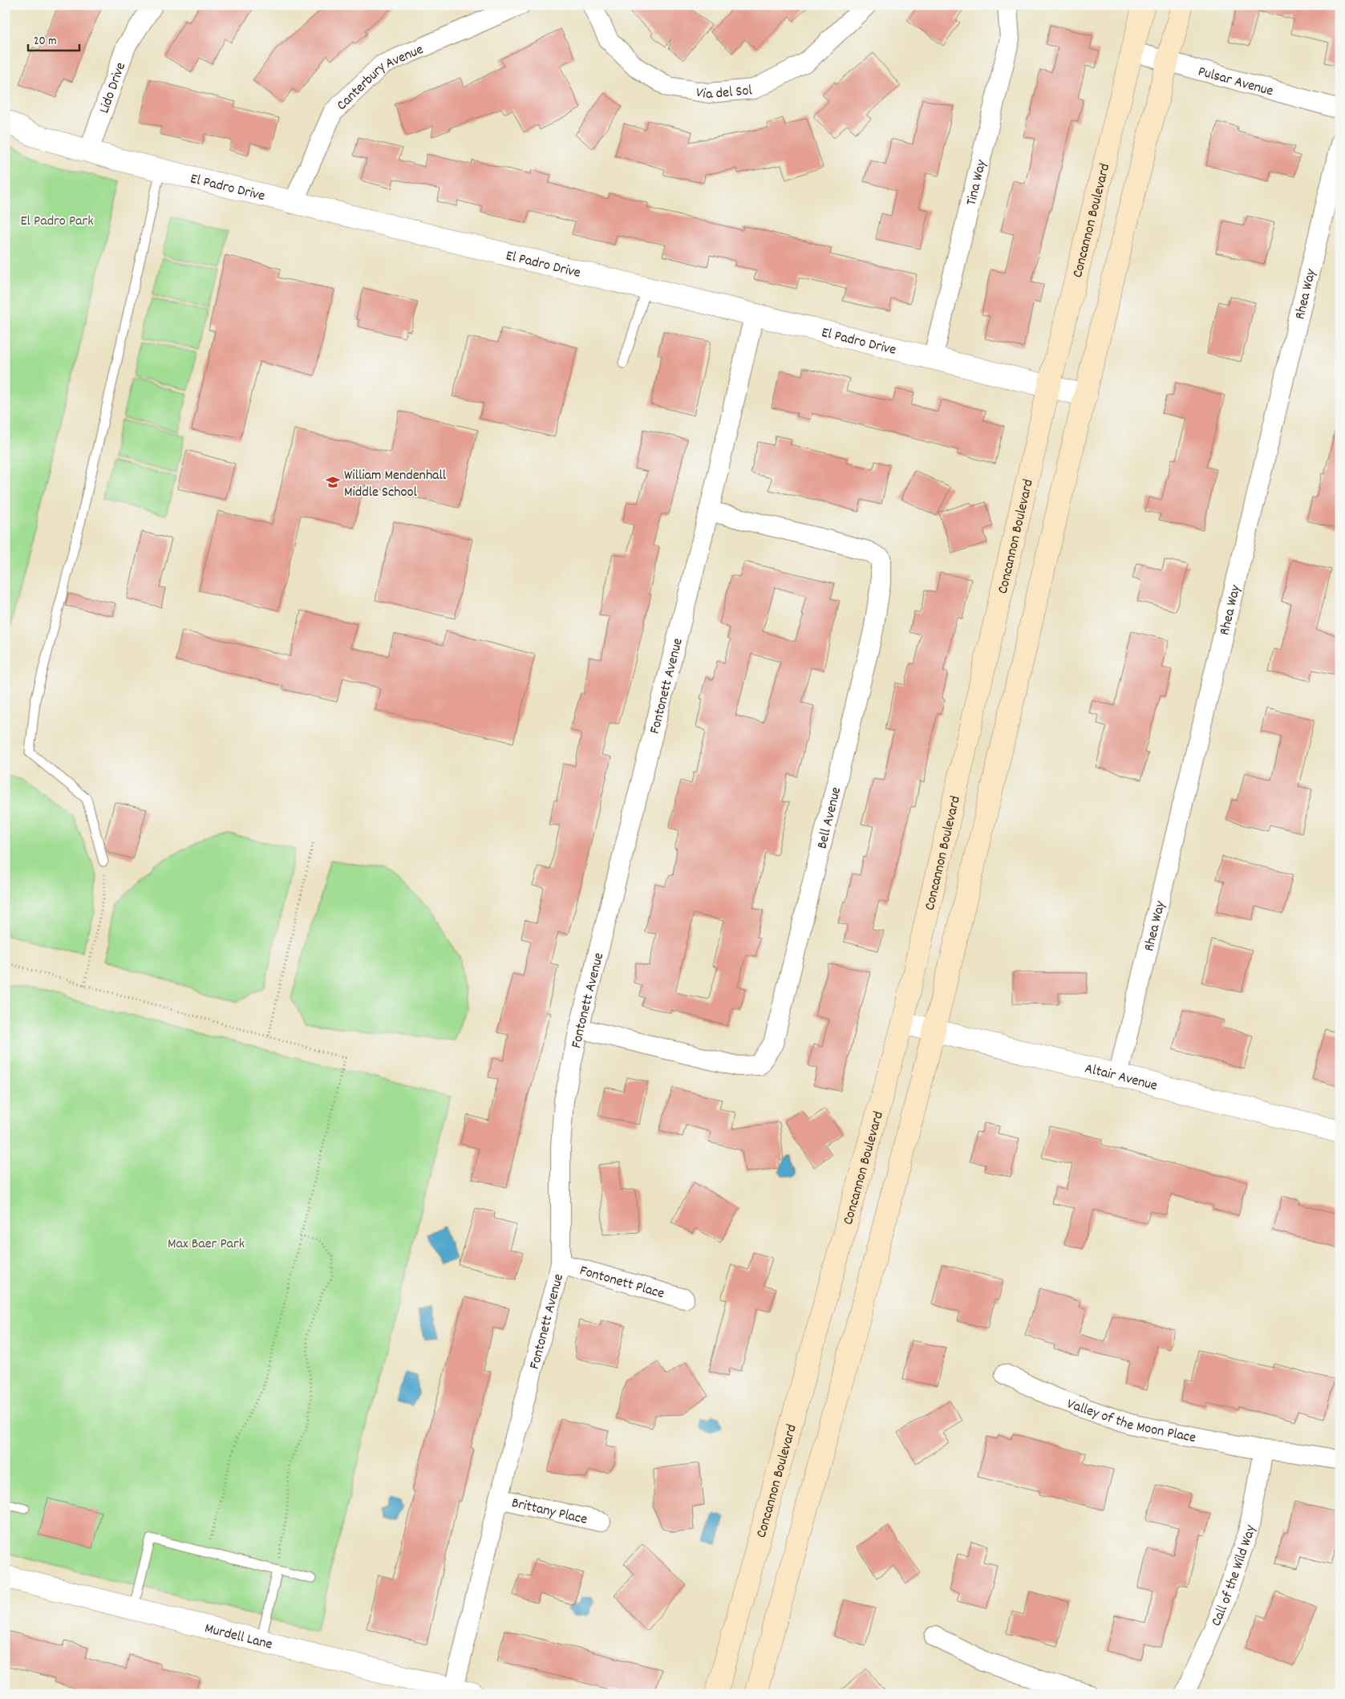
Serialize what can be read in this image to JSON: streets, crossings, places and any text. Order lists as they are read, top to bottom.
{
  "streets": {
    "main road": ["Concannon Boulevard"],
    "street": [
      "Canterbury Avenue",
      "Pulsar Avenue",
      "Lido Drive",
      "Via del Sol",
      "Tina Way",
      "El Padro Drive",
      "Rhea Way",
      "Fontonett Avenue",
      "Bell Avenue",
      "Altair Avenue",
      "Fontonett Place",
      "Valley of the Moon Place",
      "Brittany Place",
      "Call of the Wild Way",
      "Murdell Lane"
    ]
  },
  "crossings": [
    ["Canterbury Avenue", "El Padro Drive"],
    ["Pulsar Avenue", "Concannon Boulevard"],
    ["Lido Drive", "El Padro Drive"],
    ["Tina Way", "El Padro Drive"],
    ["El Padro Drive", "Concannon Boulevard"],
    ["El Padro Drive", "Fontonett Avenue"],
    ["Concannon Boulevard", "Altair Avenue"],
    ["Rhea Way", "Altair Avenue"],
    ["Fontonett Avenue", "Bell Avenue"],
    ["Fontonett Avenue", "Fontonett Place"],
    ["Fontonett Avenue", "Brittany Place"],
    ["Fontonett Avenue", "Murdell Lane"],
    ["Valley of the Moon Place", "Call of the Wild Way"]
  ],
  "parks": ["El Padro Park", "Max Baer Park"],
  "places": {
    "school or university": ["William Mendenhall Middle School"]
  },
  "scale_bar": "20 m"
}
